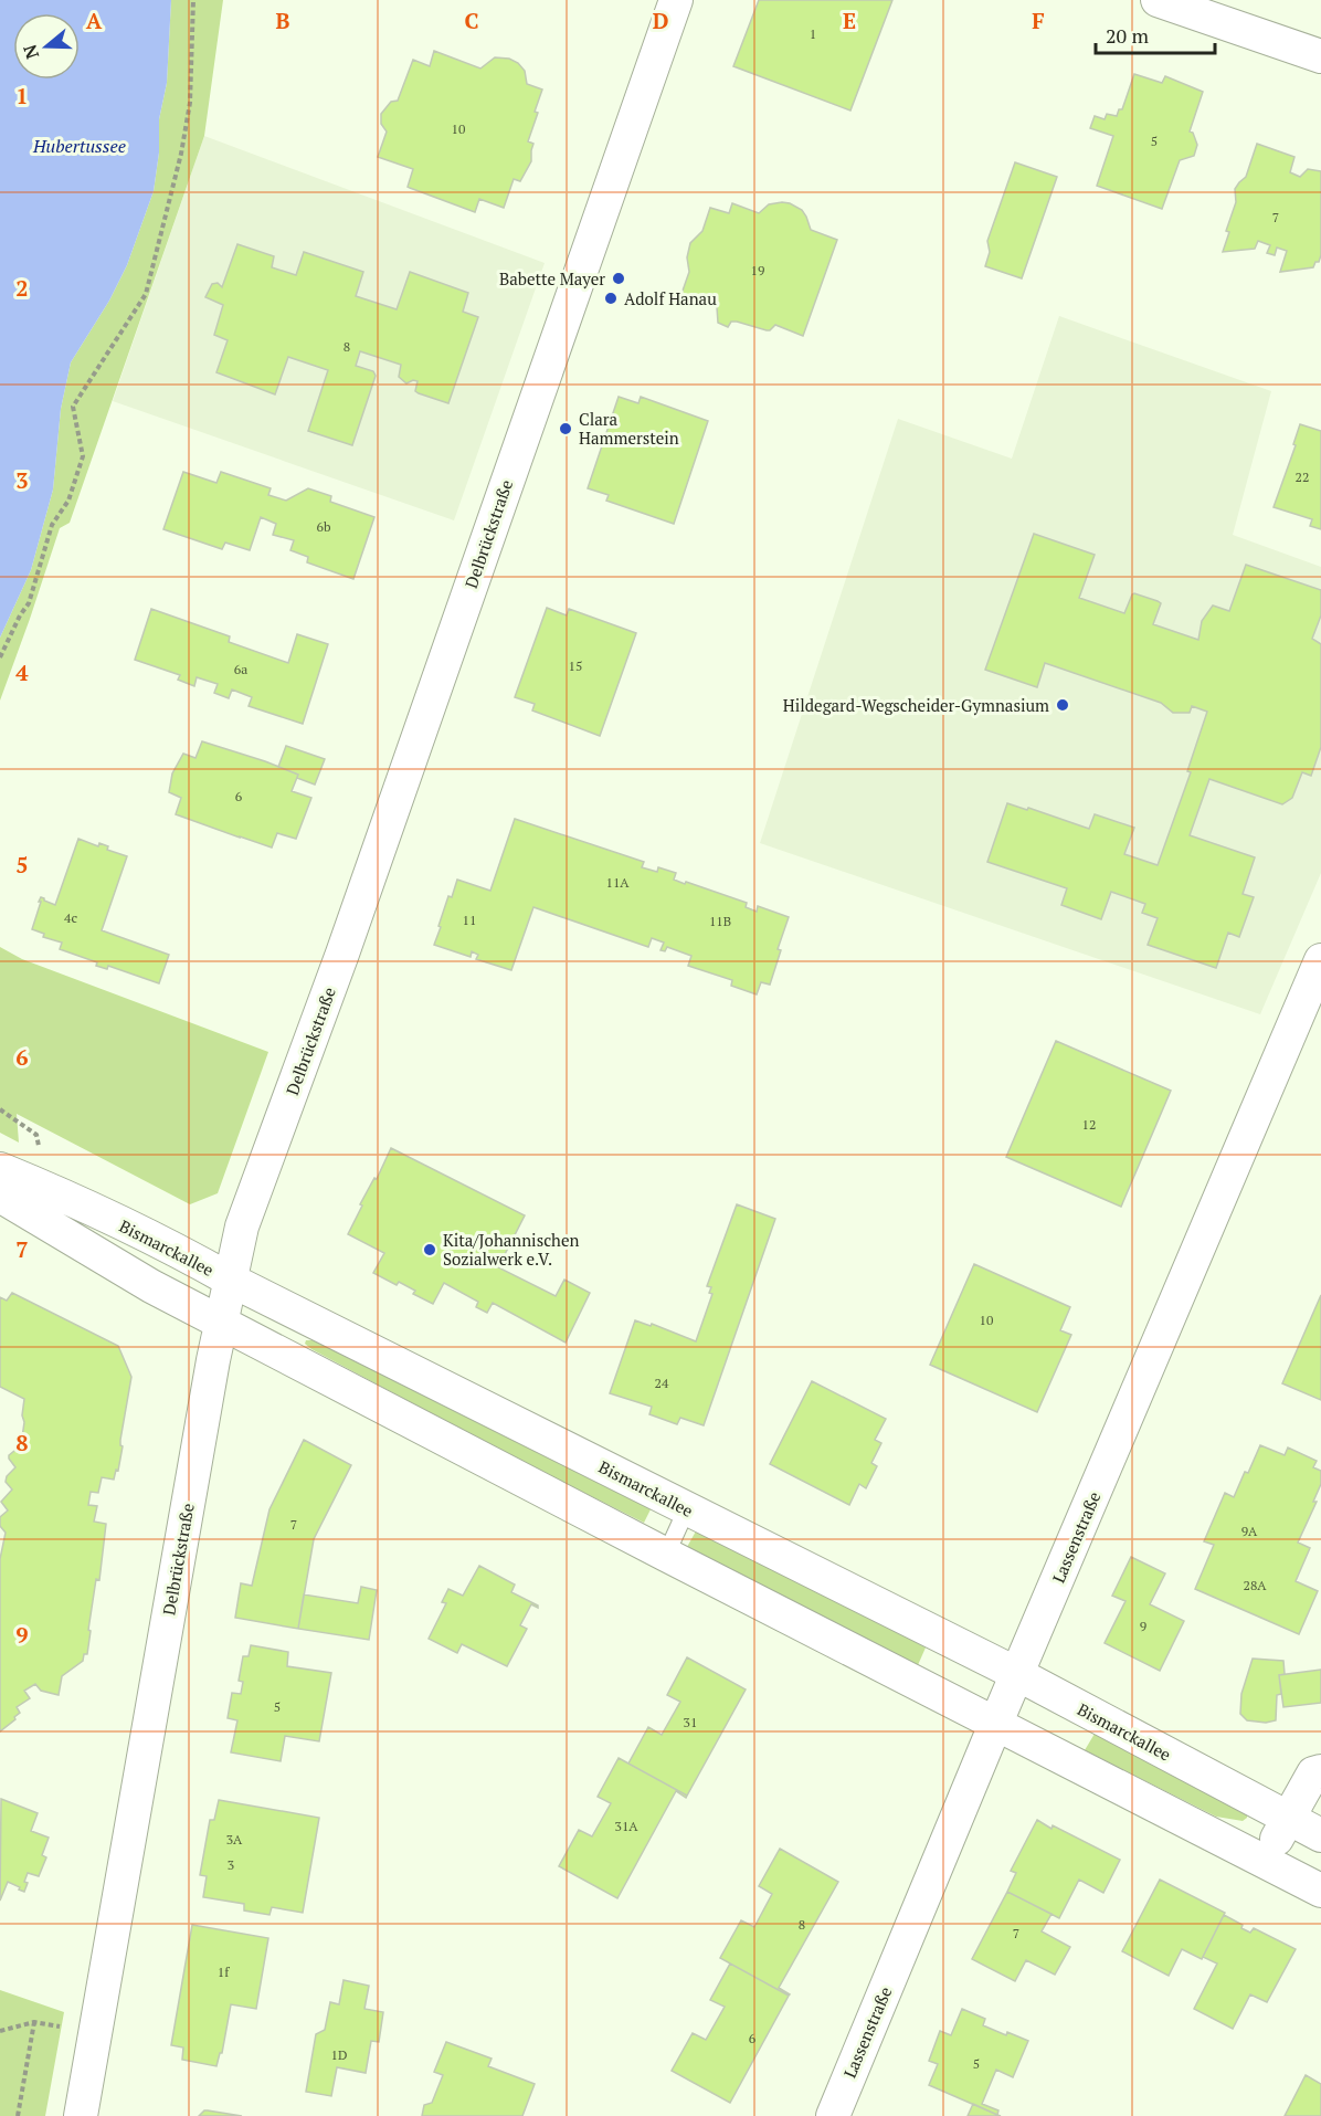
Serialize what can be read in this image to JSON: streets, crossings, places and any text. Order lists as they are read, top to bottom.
{
  "streets": {
    "street": ["Delbrückstraße", "Bismarckallee", "Lassenstraße"]
  },
  "crossings": [
    ["Delbrückstraße", "Bismarckallee"],
    ["Bismarckallee", "Lassenstraße"]
  ],
  "water": ["Hubertussee"],
  "places": [
    "Babette Mayer",
    "Adolf Hanau",
    "Clara Hammerstein",
    "Hildegard-Wegscheider-Gymnasium",
    "Kita/Johannischen Sozialwerk e.V."
  ],
  "house_numbers": [
    "1",
    "10",
    "5",
    "7",
    "19",
    "8",
    "22",
    "6b",
    "15",
    "6a",
    "6",
    "11A",
    "4c",
    "11",
    "11B",
    "12",
    "10",
    "24",
    "7",
    "9A",
    "28A",
    "9",
    "5",
    "31",
    "31A",
    "3A",
    "3",
    "8",
    "7",
    "1f",
    "6",
    "1D",
    "5"
  ],
  "scale_bar": "20 m",
  "north": "left",
  "grid": {
    "columns": [
      "A",
      "B",
      "C",
      "D",
      "E",
      "F"
    ],
    "rows": [
      "1",
      "2",
      "3",
      "4",
      "5",
      "6",
      "7",
      "8",
      "9"
    ]
  }
}
